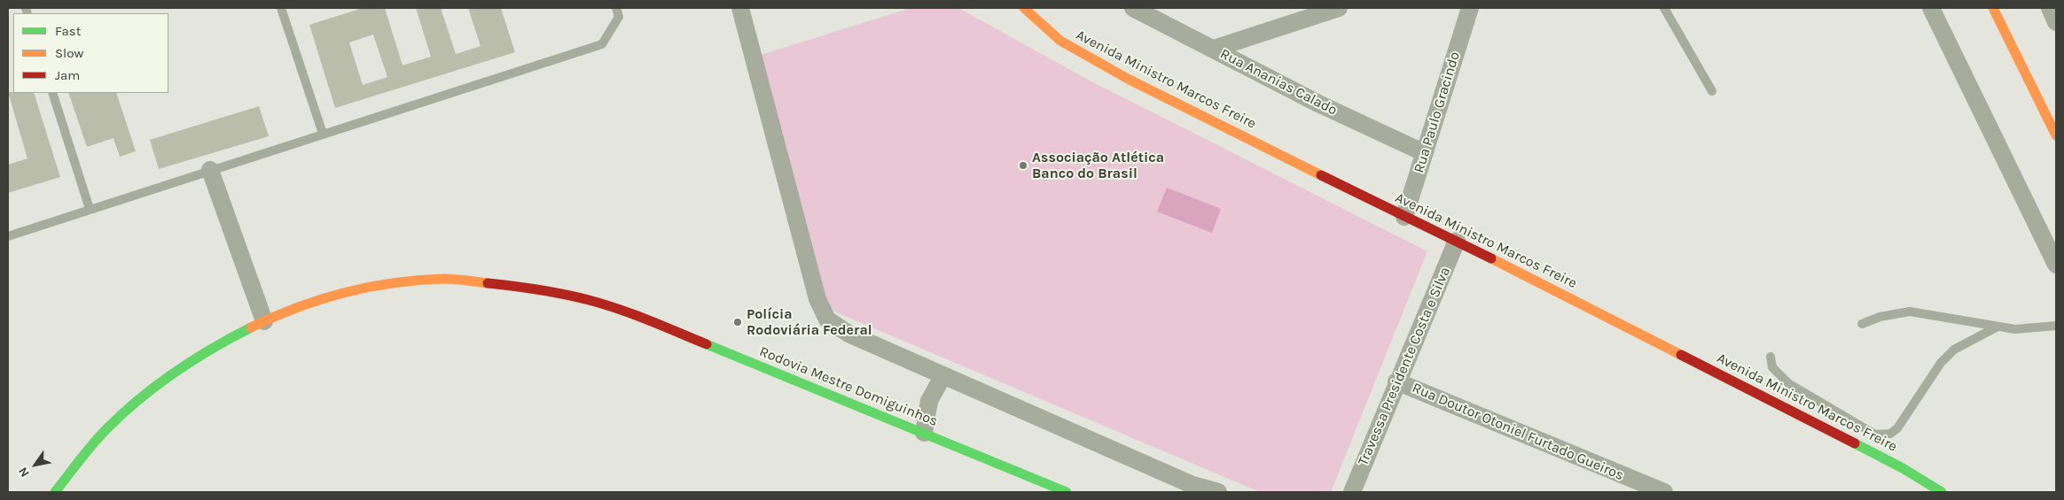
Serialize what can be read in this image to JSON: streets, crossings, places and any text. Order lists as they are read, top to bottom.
{
  "streets": {
    "main road": ["Avenida Ministro Marcos Freire", "Rodovia Mestre Domiguinhos"],
    "street": [
      "Rua Ananias Calado",
      "Rua Paulo Gracindo",
      "Travessa Presidente Costa e Silva",
      "Rua Doutor Otoniel Furtado Gueiros"
    ]
  },
  "crossings": [
    ["Avenida Ministro Marcos Freire", "Rua Paulo Gracindo"],
    ["Avenida Ministro Marcos Freire", "Travessa Presidente Costa e Silva"],
    ["Rua Ananias Calado", "Rua Paulo Gracindo"],
    ["Travessa Presidente Costa e Silva", "Rua Doutor Otoniel Furtado Gueiros"]
  ],
  "places": ["Associação Atlética Banco do Brasil", "Polícia Rodoviária Federal"],
  "legend": ["Fast", "Slow", "Jam"],
  "north": "bottom left"
}
